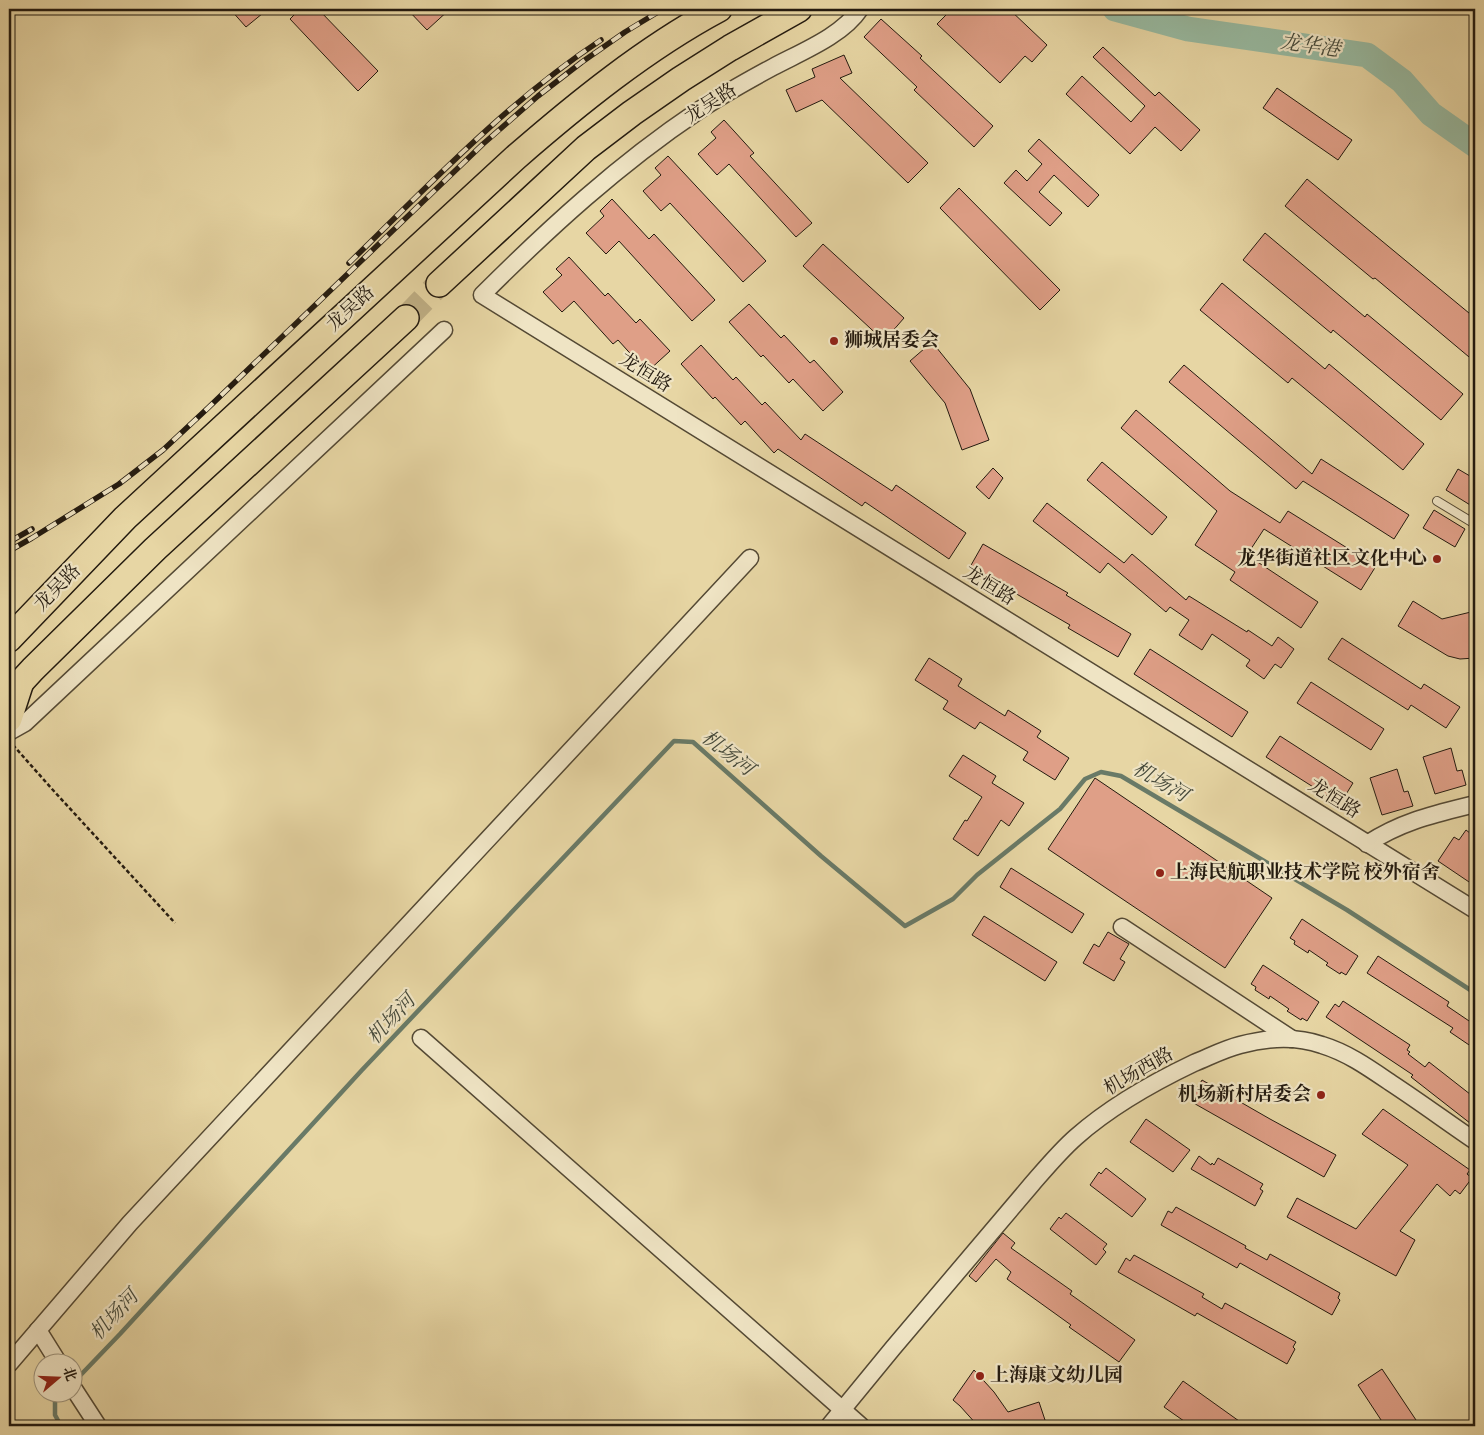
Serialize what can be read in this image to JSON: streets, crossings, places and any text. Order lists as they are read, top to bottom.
{
  "streets": {
    "main road": ["龙吴路"],
    "street": ["龙恒路", "机场西路"]
  },
  "crossings": [
    ["龙吴路", "龙恒路"]
  ],
  "water": ["龙华港", "机场河"],
  "places": [
    "狮城居委会",
    "龙华街道社区文化中心",
    "上海民航职业技术学院 校外宿舍",
    "机场新村居委会",
    "上海康文幼儿园"
  ],
  "north": "right"
}
